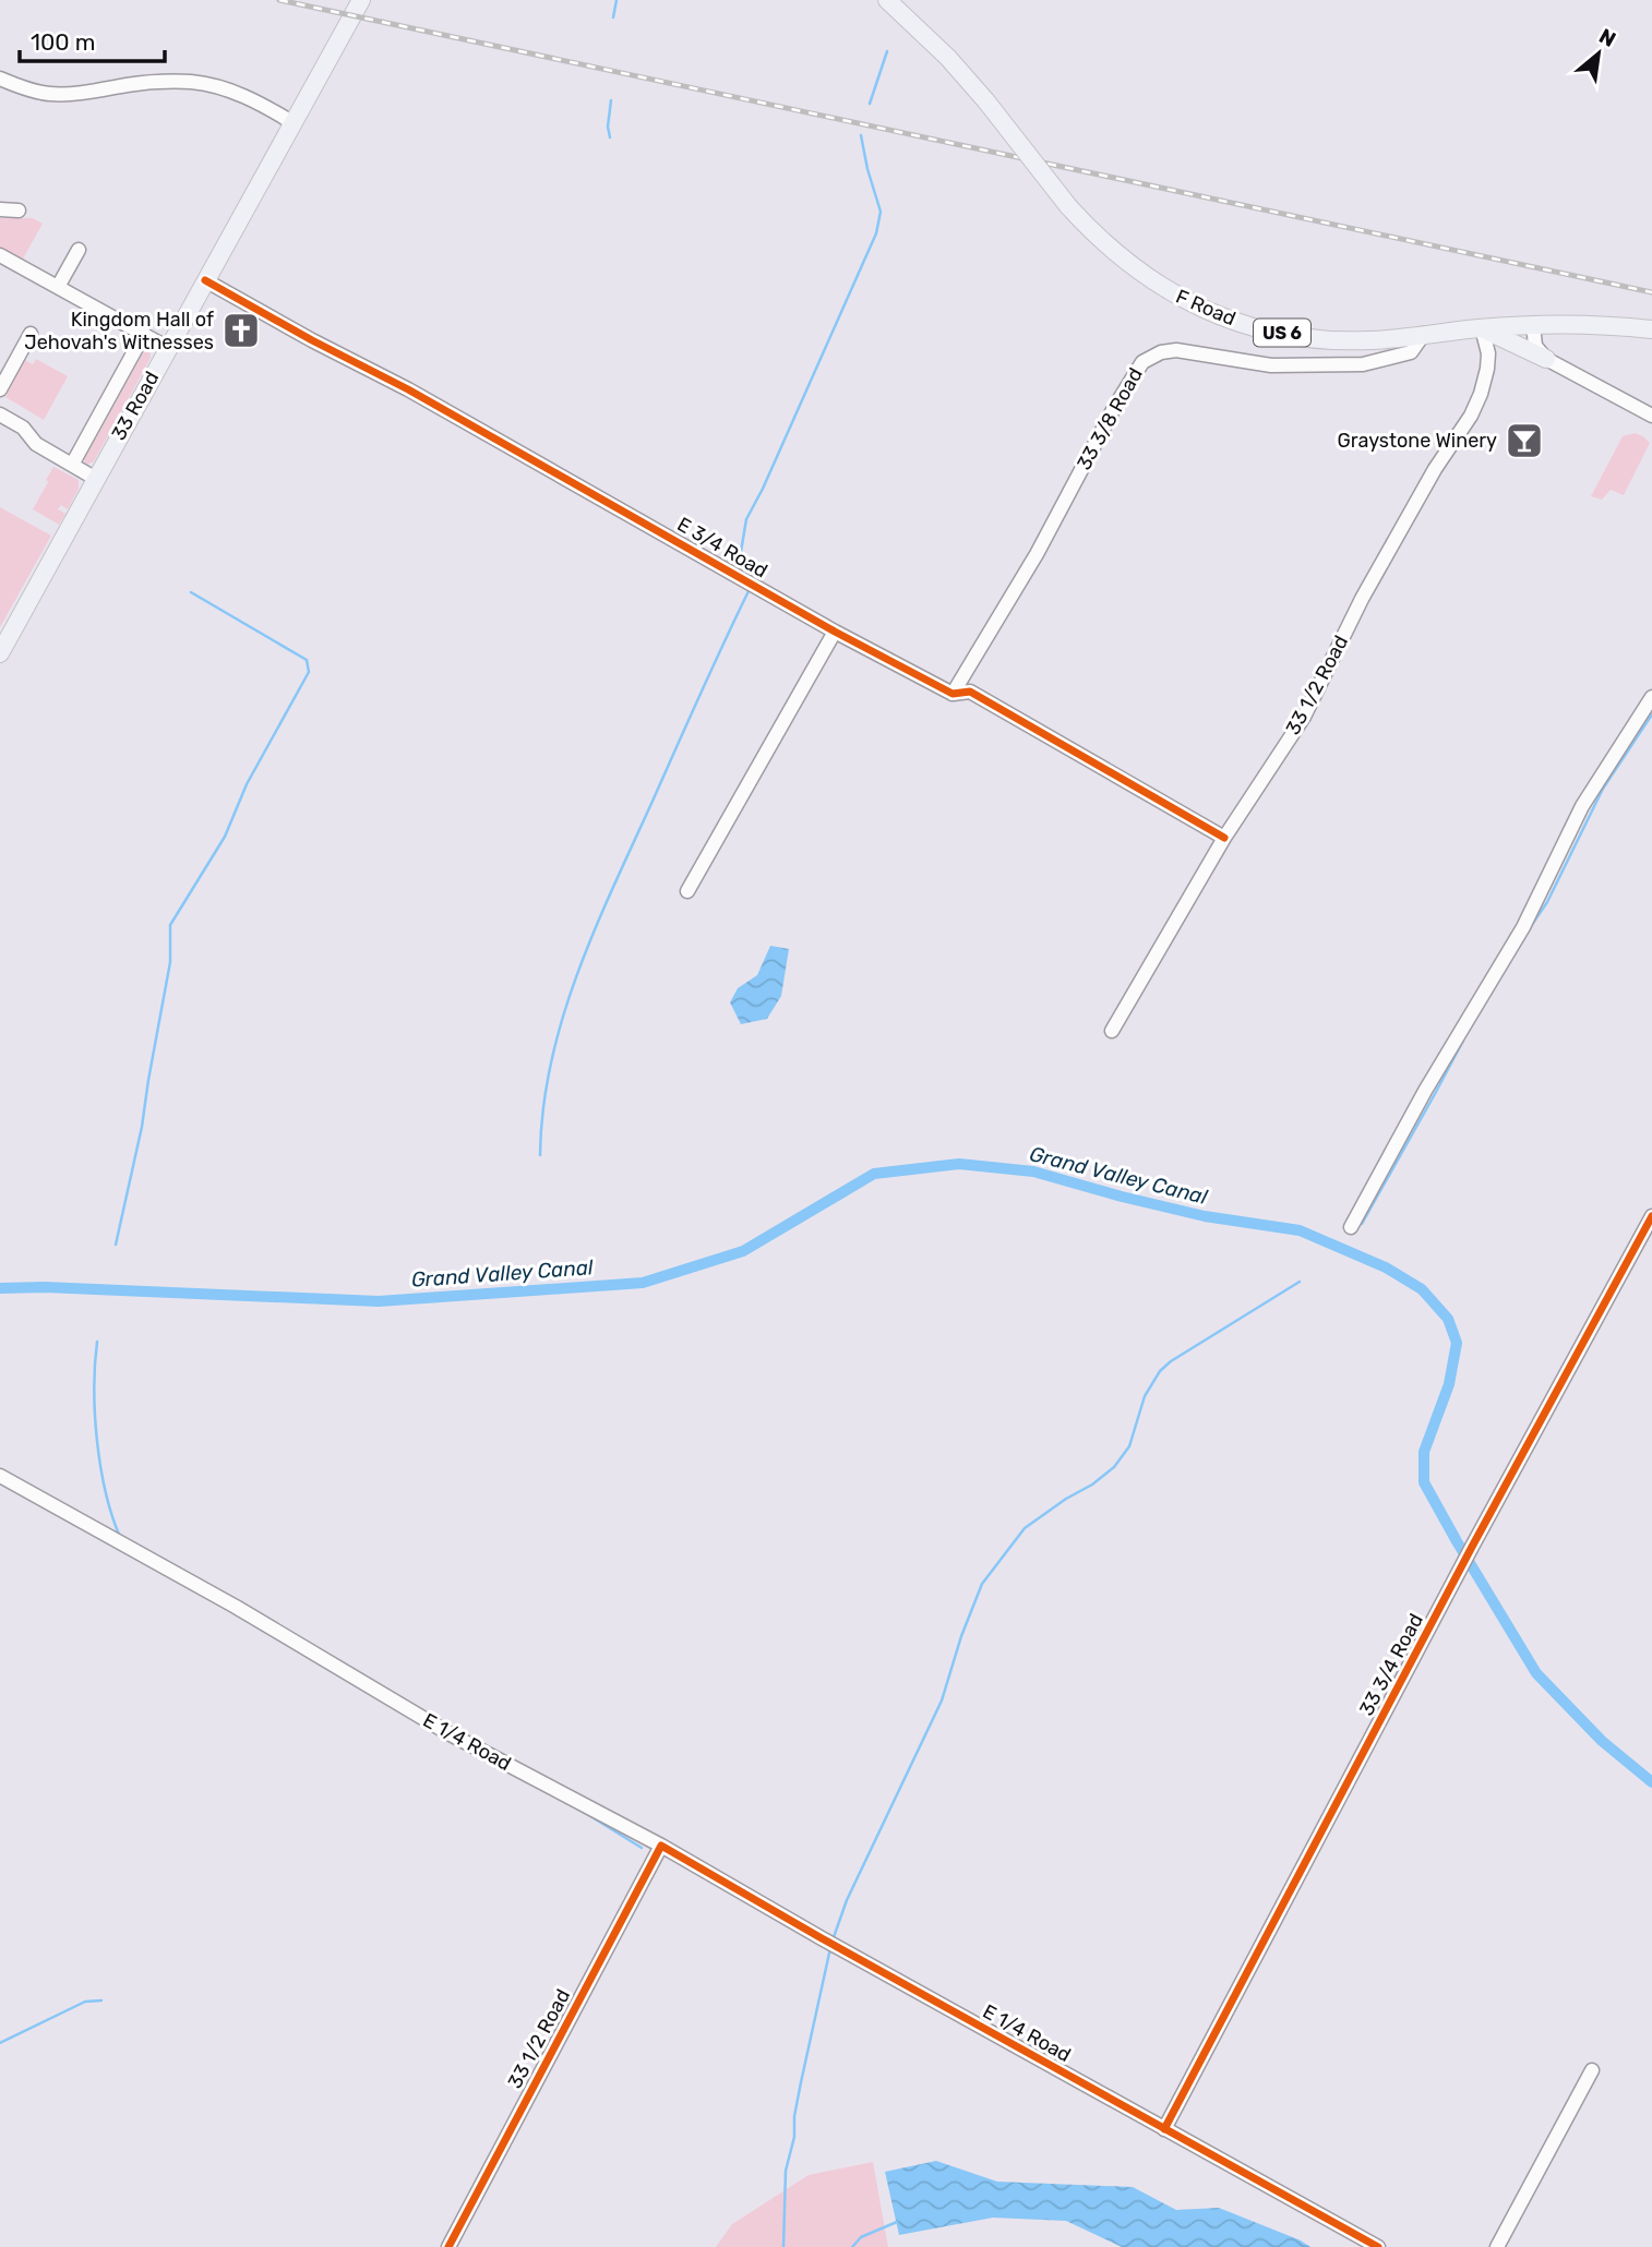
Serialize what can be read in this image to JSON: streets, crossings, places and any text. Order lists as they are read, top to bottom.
{
  "streets": {
    "main road": ["F Road", "US 6", "33 Road"],
    "street": [
      "33 3/8 Road",
      "E 3/4 Road",
      "33 1/2 Road",
      "33 3/4 Road",
      "E 1/4 Road"
    ]
  },
  "crossings": [
    ["F Road", "US 6"],
    ["F Road", "33 3/8 Road"],
    ["F Road", "33 1/2 Road"],
    ["33 Road", "E 3/4 Road"],
    ["33 3/8 Road", "E 3/4 Road"],
    ["E 3/4 Road", "33 1/2 Road"],
    ["33 1/2 Road", "E 1/4 Road"],
    ["33 3/4 Road", "E 1/4 Road"]
  ],
  "water": ["Grand Valley Canal"],
  "places": {
    "church": ["Kingdom Hall of Jehovah's Witnesses"],
    "bar": ["Graystone Winery"]
  },
  "scale_bar": "100 m",
  "north": "top right"
}
